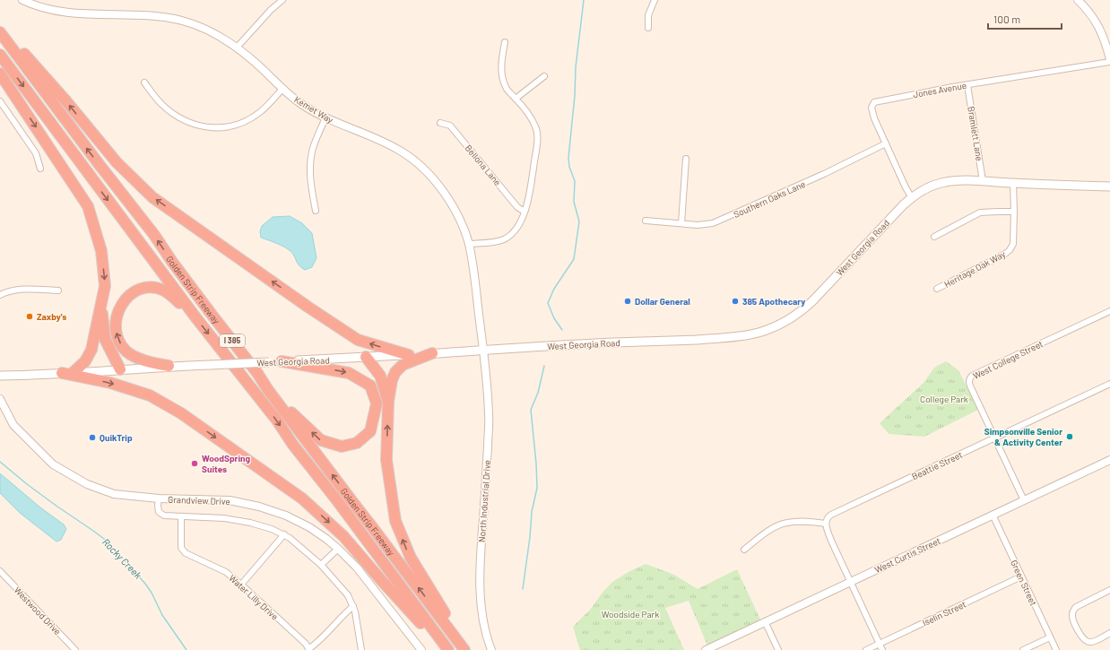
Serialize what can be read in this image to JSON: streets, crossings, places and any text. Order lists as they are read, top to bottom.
{
  "streets": {
    "highway": ["Golden Strip Freeway", "I 385"],
    "main road": ["West Georgia Road"],
    "street": [
      "Jones Avenue",
      "Kemet Way",
      "Bramlett Lane",
      "Bellona Lane",
      "Southern Oaks Lane",
      "Heritage Oak Way",
      "West College Street",
      "Beattie Street",
      "Grandview Drive",
      "North Industrial Drive",
      "West Curtis Street",
      "Green Street",
      "Water Lilly Drive",
      "Westwood Drive",
      "Iselin Street"
    ]
  },
  "crossings": [
    ["Jones Avenue", "Bramlett Lane"],
    ["Jones Avenue", "Southern Oaks Lane"],
    ["Jones Avenue", "West Georgia Road"],
    ["Kemet Way", "West Georgia Road"],
    ["Kemet Way", "North Industrial Drive"],
    ["Bramlett Lane", "West Georgia Road"],
    ["West Georgia Road", "Heritage Oak Way"],
    ["West Georgia Road", "North Industrial Drive"],
    ["West College Street", "Beattie Street"],
    ["West College Street", "West Curtis Street"],
    ["West Curtis Street", "Green Street"],
    ["Green Street", "Iselin Street"]
  ],
  "water": ["Rocky Creek"],
  "parks": ["College Park", "Woodside Park"],
  "places": [
    "Dollar General",
    "385 Apothecary",
    "Zaxby's",
    "Simpsonville Senior & Activity Center",
    "QuikTrip",
    "WoodSpring Suites"
  ],
  "scale_bar": "100 m"
}
